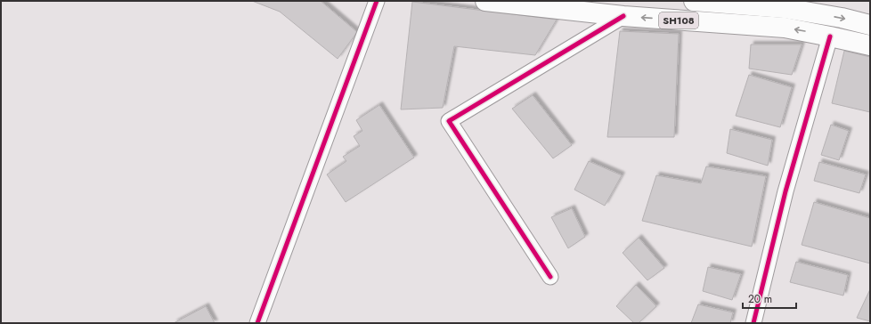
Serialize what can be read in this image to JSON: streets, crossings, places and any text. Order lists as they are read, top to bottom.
{
  "streets": {
    "main road": ["SH108"]
  },
  "scale_bar": "20 m"
}
